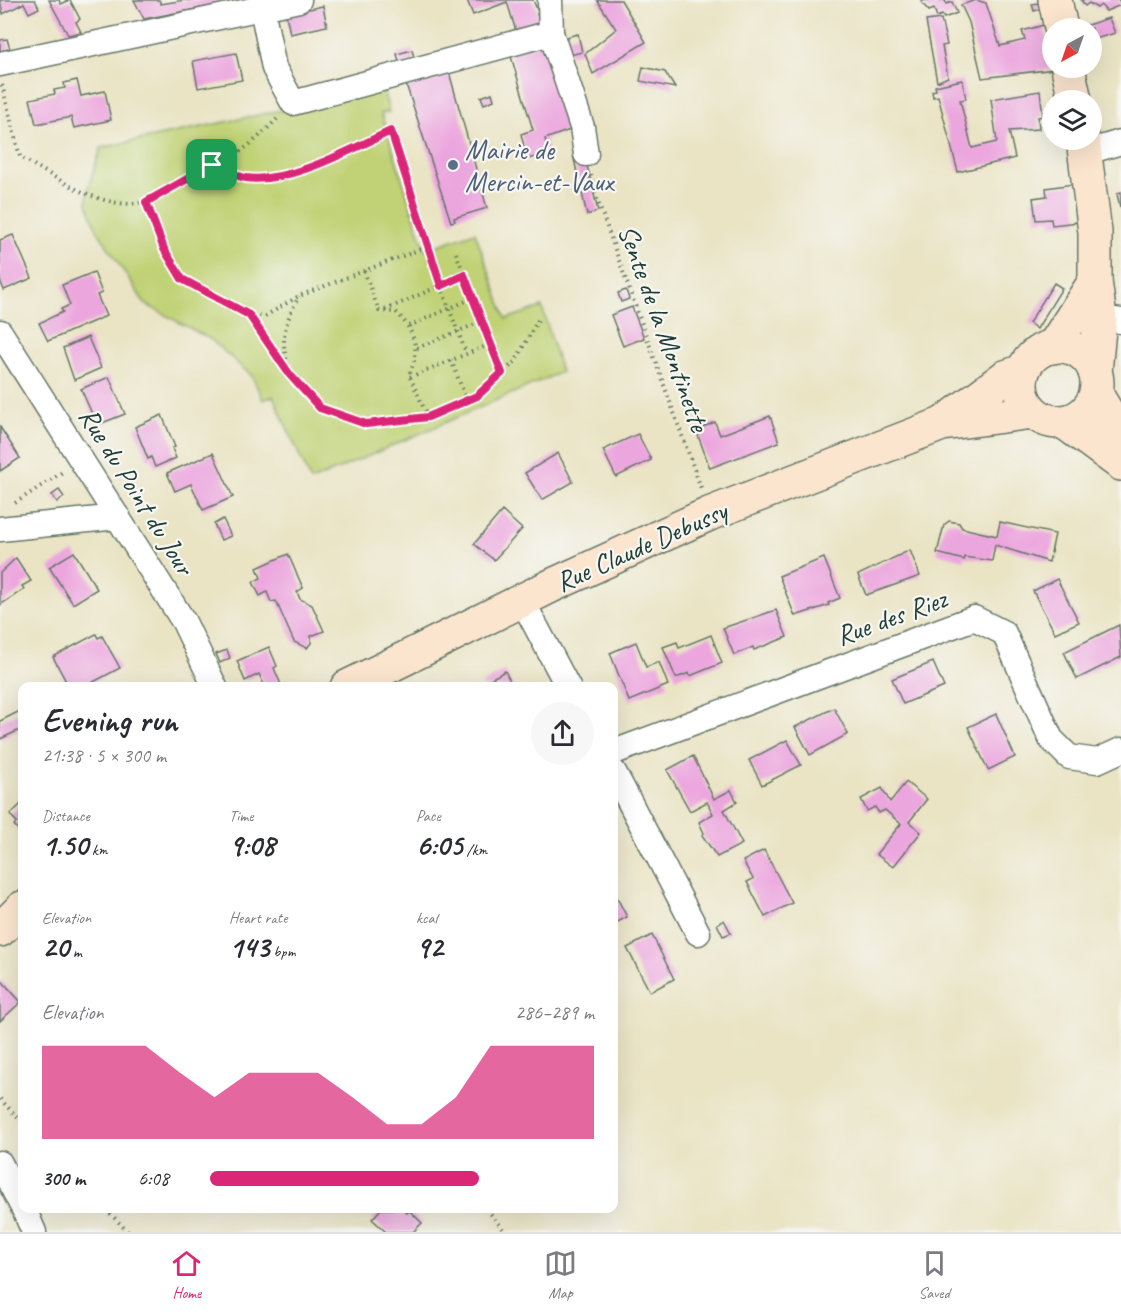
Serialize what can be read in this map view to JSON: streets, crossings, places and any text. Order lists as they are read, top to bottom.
{
  "streets": {
    "street": ["Rue du Point du Jour", "Rue Claude Debussy", "Rue des Riez"],
    "path": ["Sente de la Montinette"]
  },
  "crossings": [
    ["Sente de la Montinette", "Rue Claude Debussy"]
  ],
  "places": ["Mairie de Mercin-et-Vaux"],
  "north": "bottom left",
  "page": {
    "heading": ["Evening run", "21:38 · 5 × 300 m"],
    "stats": [
      ["Distance", "1.50 km"],
      ["Time", "9:08"],
      ["Pace", "6:05 /km"],
      ["Elevation", "20 m"],
      ["Heart rate", "143 bpm"],
      ["kcal", "92"]
    ],
    "chart": ["Elevation", "286–289 m"],
    "list": [
      {
        "name": "300 m",
        "note": "6:08"
      }
    ],
    "tabs": ["Home", "Map", "Saved"]
  }
}
